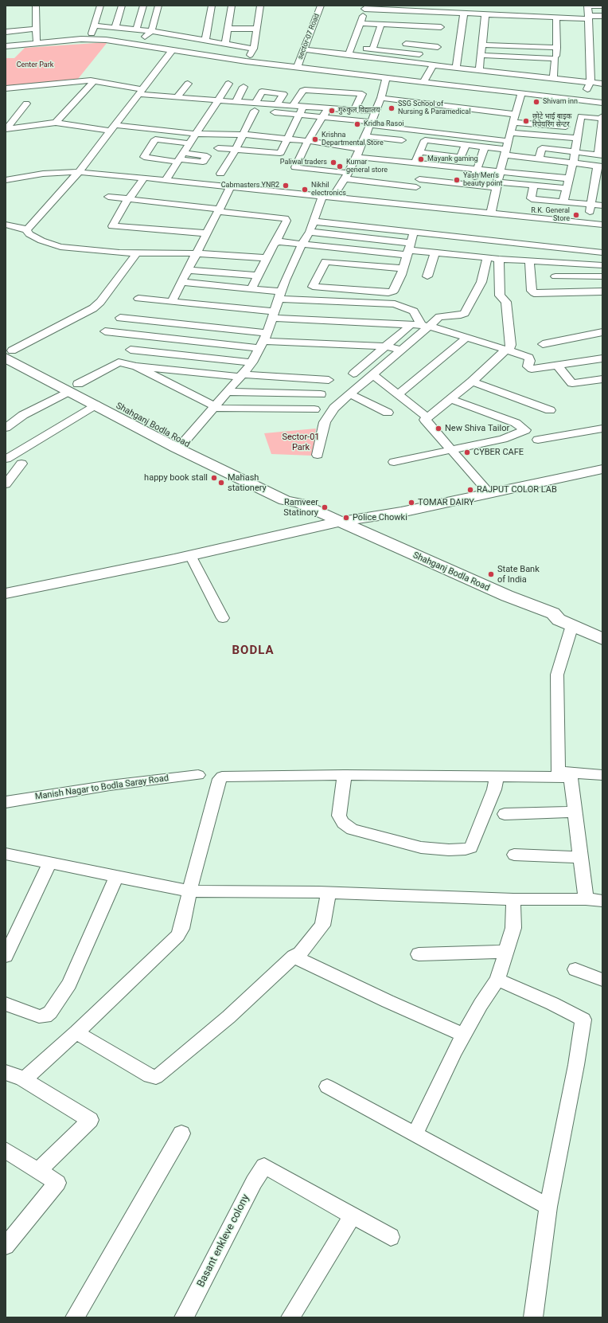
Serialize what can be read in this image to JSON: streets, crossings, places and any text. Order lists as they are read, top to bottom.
{
  "streets": {
    "main road": ["Shahganj Bodla Road"],
    "street": ["sector-07 Road", "Manish Nagar to Bodla Saray Road", "Basant enkleve colony"]
  },
  "districts": ["BODLA"],
  "parks": ["Center Park", "Sector-01 Park"],
  "places": [
    "Shivam inn",
    "SSG School of Nursing & Paramedical",
    "गुरुकुल विद्यालय",
    "छोटे भाई बाइक रिपेयरिंग सेन्टर",
    "Kridha Rasoi",
    "Krishna Departmental Store",
    "Mayank gaming",
    "Paliwal traders",
    "Kumar general store",
    "Yash Men's beauty point",
    "Cabmasters YNR2",
    "Nikhil electronics",
    "R.K. General Store",
    "New Shiva Tailor",
    "CYBER CAFE",
    "happy book stall",
    "Mahash stationery",
    "RAJPUT COLOR LAB",
    "TOMAR DAIRY",
    "Ramveer Statinory",
    "Police Chowki",
    "State Bank of India"
  ]
}
